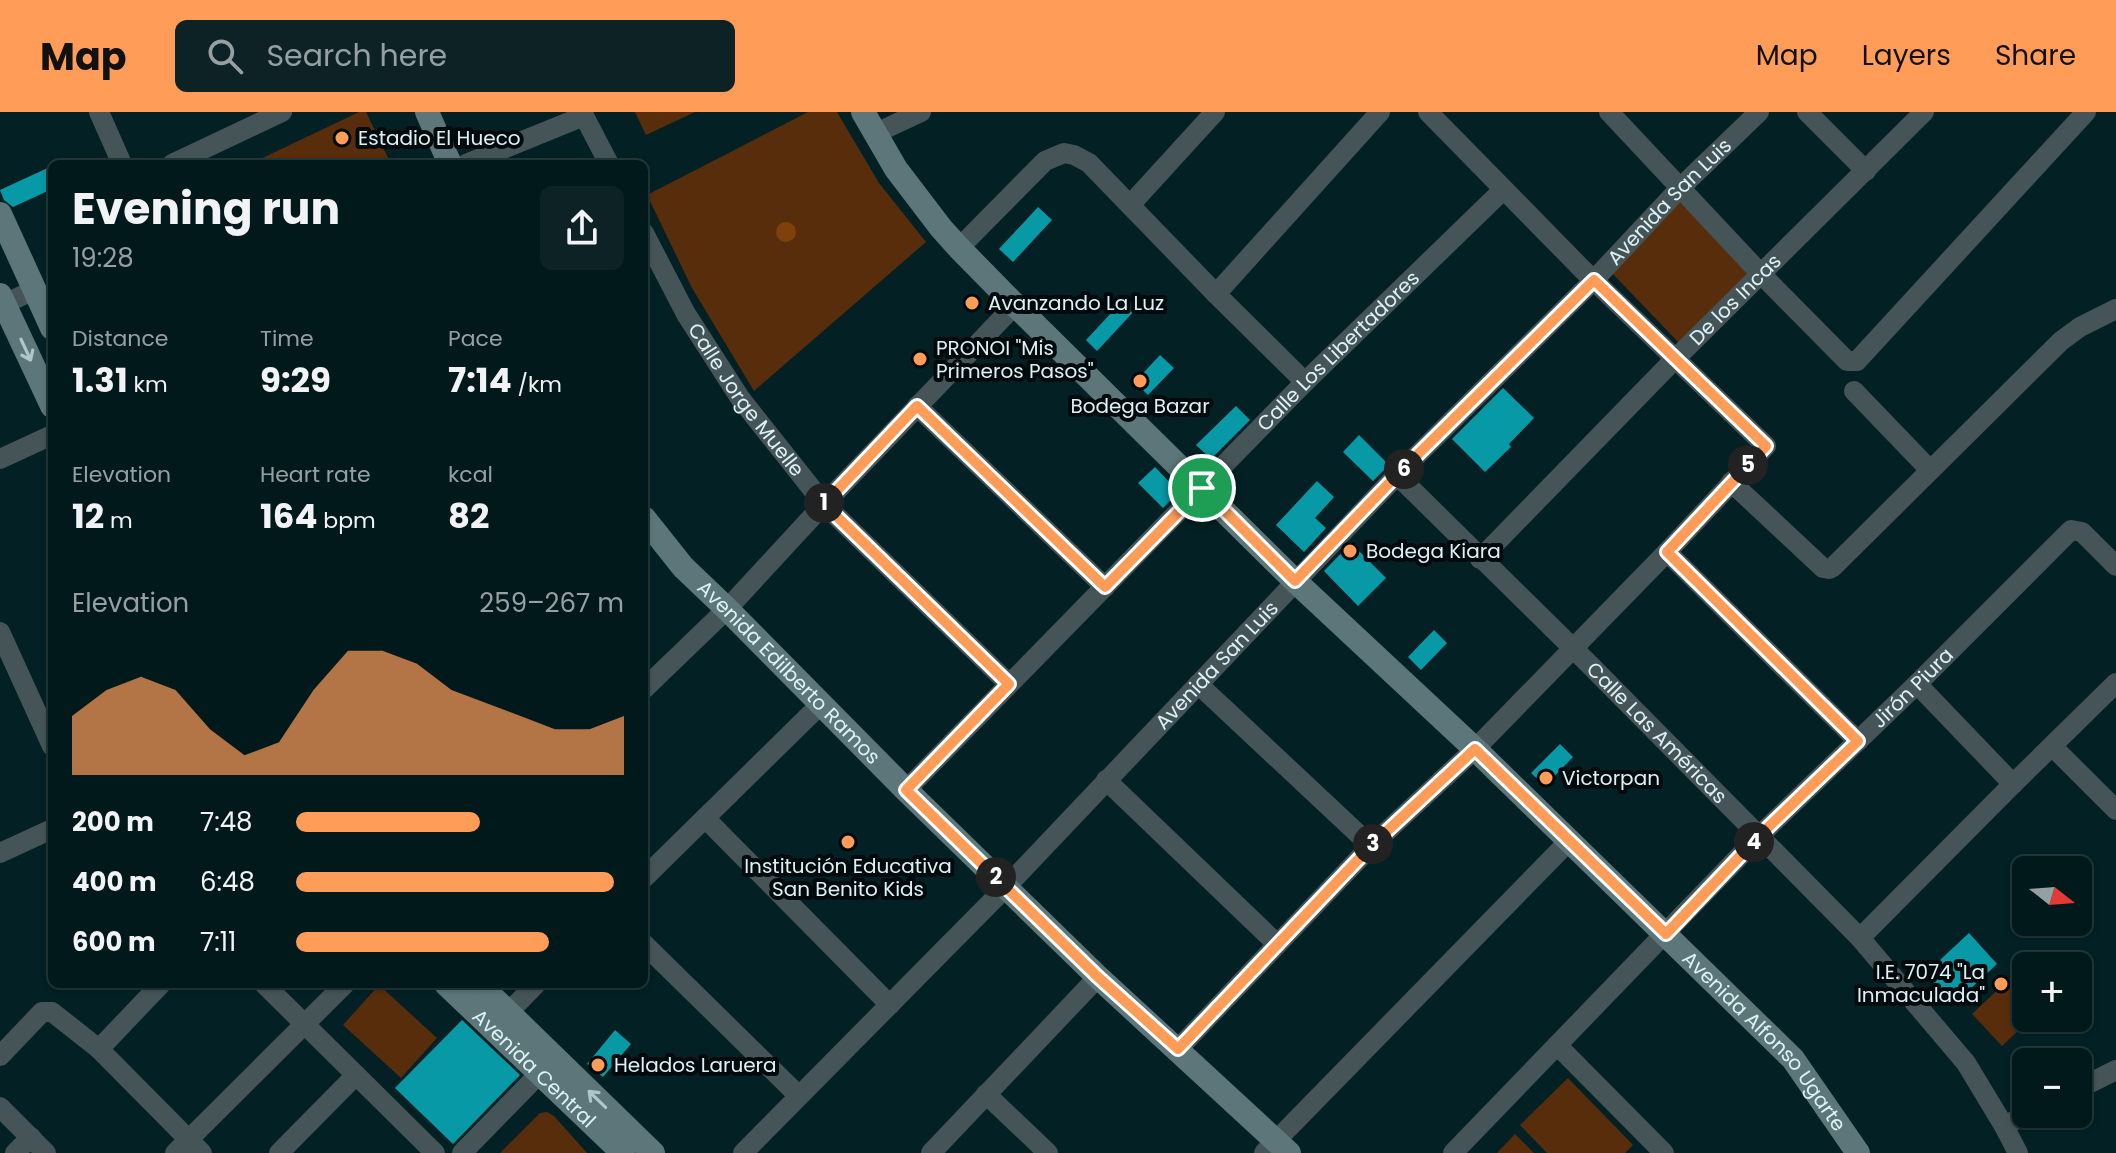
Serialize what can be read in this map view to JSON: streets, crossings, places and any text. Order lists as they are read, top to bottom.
{
  "streets": {
    "street": [
      "Avenida San Luis",
      "De los Incas",
      "Calle Los Libertadores",
      "Calle Jorge Muelle",
      "Avenida Edilberto Ramos",
      "Jirón Piura",
      "Calle Las Américas",
      "Avenida Alfonso Ugarte",
      "Avenida Central"
    ]
  },
  "crossings": [
    ["Avenida San Luis", "Avenida Edilberto Ramos"],
    ["Avenida San Luis", "Calle Las Américas"],
    ["Avenida San Luis", "Avenida Alfonso Ugarte"],
    ["De los Incas", "Calle Las Américas"],
    ["Calle Los Libertadores", "Calle Jorge Muelle"],
    ["Calle Los Libertadores", "Avenida Edilberto Ramos"],
    ["Calle Los Libertadores", "Avenida Alfonso Ugarte"],
    ["Jirón Piura", "Calle Las Américas"],
    ["Jirón Piura", "Avenida Alfonso Ugarte"]
  ],
  "places": [
    "Estadio El Hueco",
    "Avanzando La Luz",
    "PRONOI \"Mis Primeros Pasos\"",
    "Bodega Bazar",
    "Bodega Kiara",
    "Victorpan",
    "Institución Educativa San Benito Kids",
    "I.E. 7074 \"La Inmaculada\"",
    "Helados Laruera"
  ],
  "north": "right",
  "page": {
    "header": "Map",
    "search": "Search here",
    "nav": ["Map", "Layers", "Share"],
    "heading": ["Evening run", "19:28"],
    "stats": [
      ["Distance", "1.31 km"],
      ["Time", "9:29"],
      ["Pace", "7:14 /km"],
      ["Elevation", "12 m"],
      ["Heart rate", "164 bpm"],
      ["kcal", "82"]
    ],
    "pins": [
      "5",
      "6",
      "1",
      "4",
      "3",
      "2"
    ],
    "chart": ["Elevation", "259–267 m"],
    "list": [
      {
        "name": "200 m",
        "note": "7:48"
      },
      {
        "name": "400 m",
        "note": "6:48"
      },
      {
        "name": "600 m",
        "note": "7:11"
      }
    ],
    "map_buttons": ["+", "−"]
  }
}
